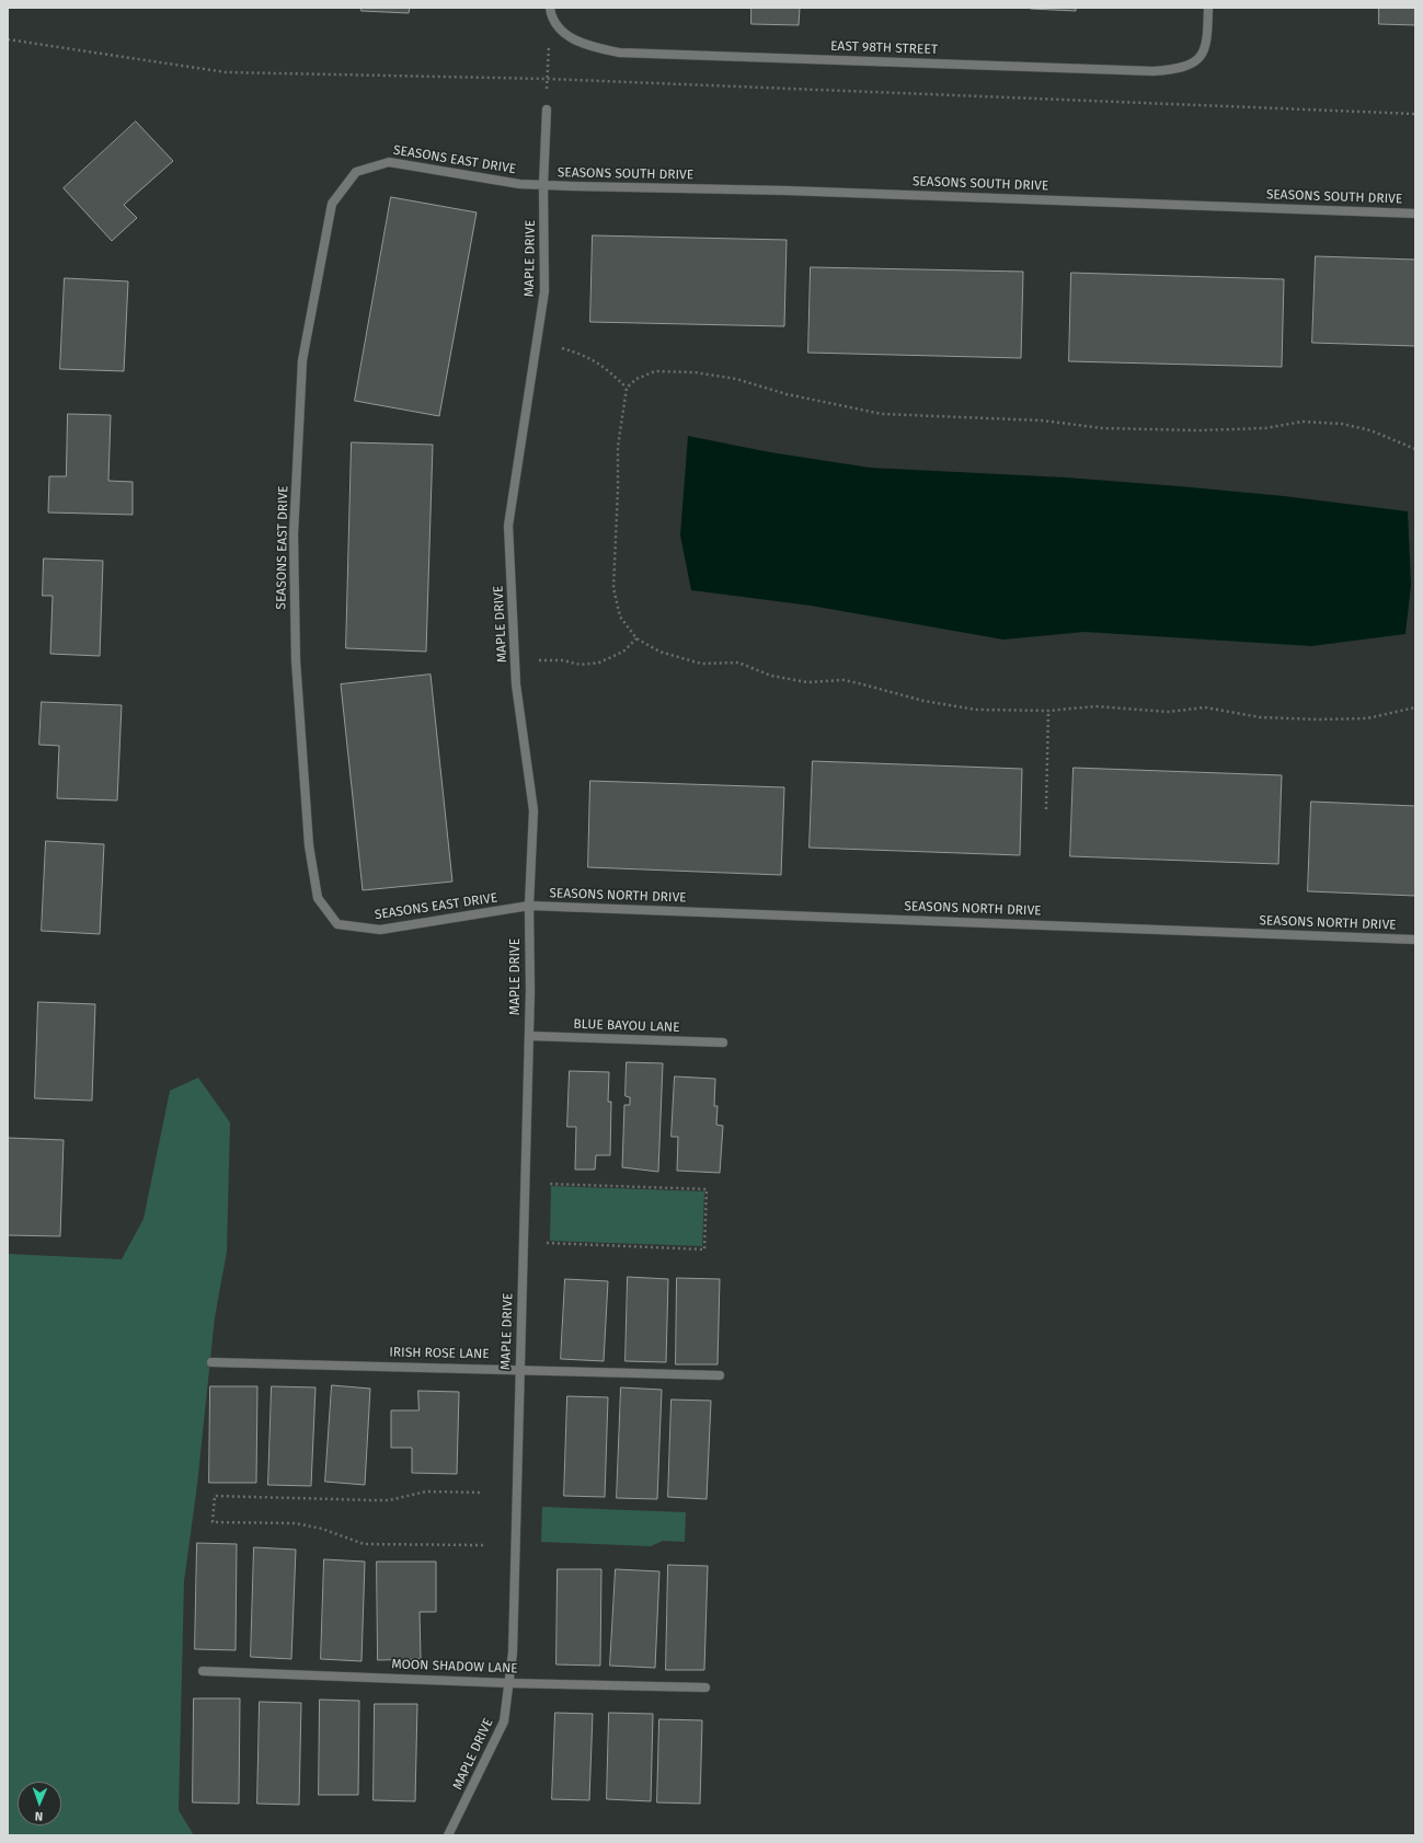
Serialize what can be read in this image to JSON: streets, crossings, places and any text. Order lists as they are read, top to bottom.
{
  "streets": {
    "street": [
      "EAST 98TH STREET",
      "SEASONS EAST DRIVE",
      "SEASONS SOUTH DRIVE",
      "MAPLE DRIVE",
      "SEASONS NORTH DRIVE",
      "BLUE BAYOU LANE",
      "IRISH ROSE LANE",
      "MOON SHADOW LANE"
    ]
  },
  "crossings": [
    ["SEASONS EAST DRIVE", "SEASONS SOUTH DRIVE"],
    ["SEASONS EAST DRIVE", "MAPLE DRIVE"],
    ["SEASONS EAST DRIVE", "SEASONS NORTH DRIVE"],
    ["SEASONS SOUTH DRIVE", "MAPLE DRIVE"],
    ["MAPLE DRIVE", "SEASONS NORTH DRIVE"],
    ["MAPLE DRIVE", "BLUE BAYOU LANE"],
    ["MAPLE DRIVE", "IRISH ROSE LANE"],
    ["MAPLE DRIVE", "MOON SHADOW LANE"]
  ],
  "north": "bottom"
}
